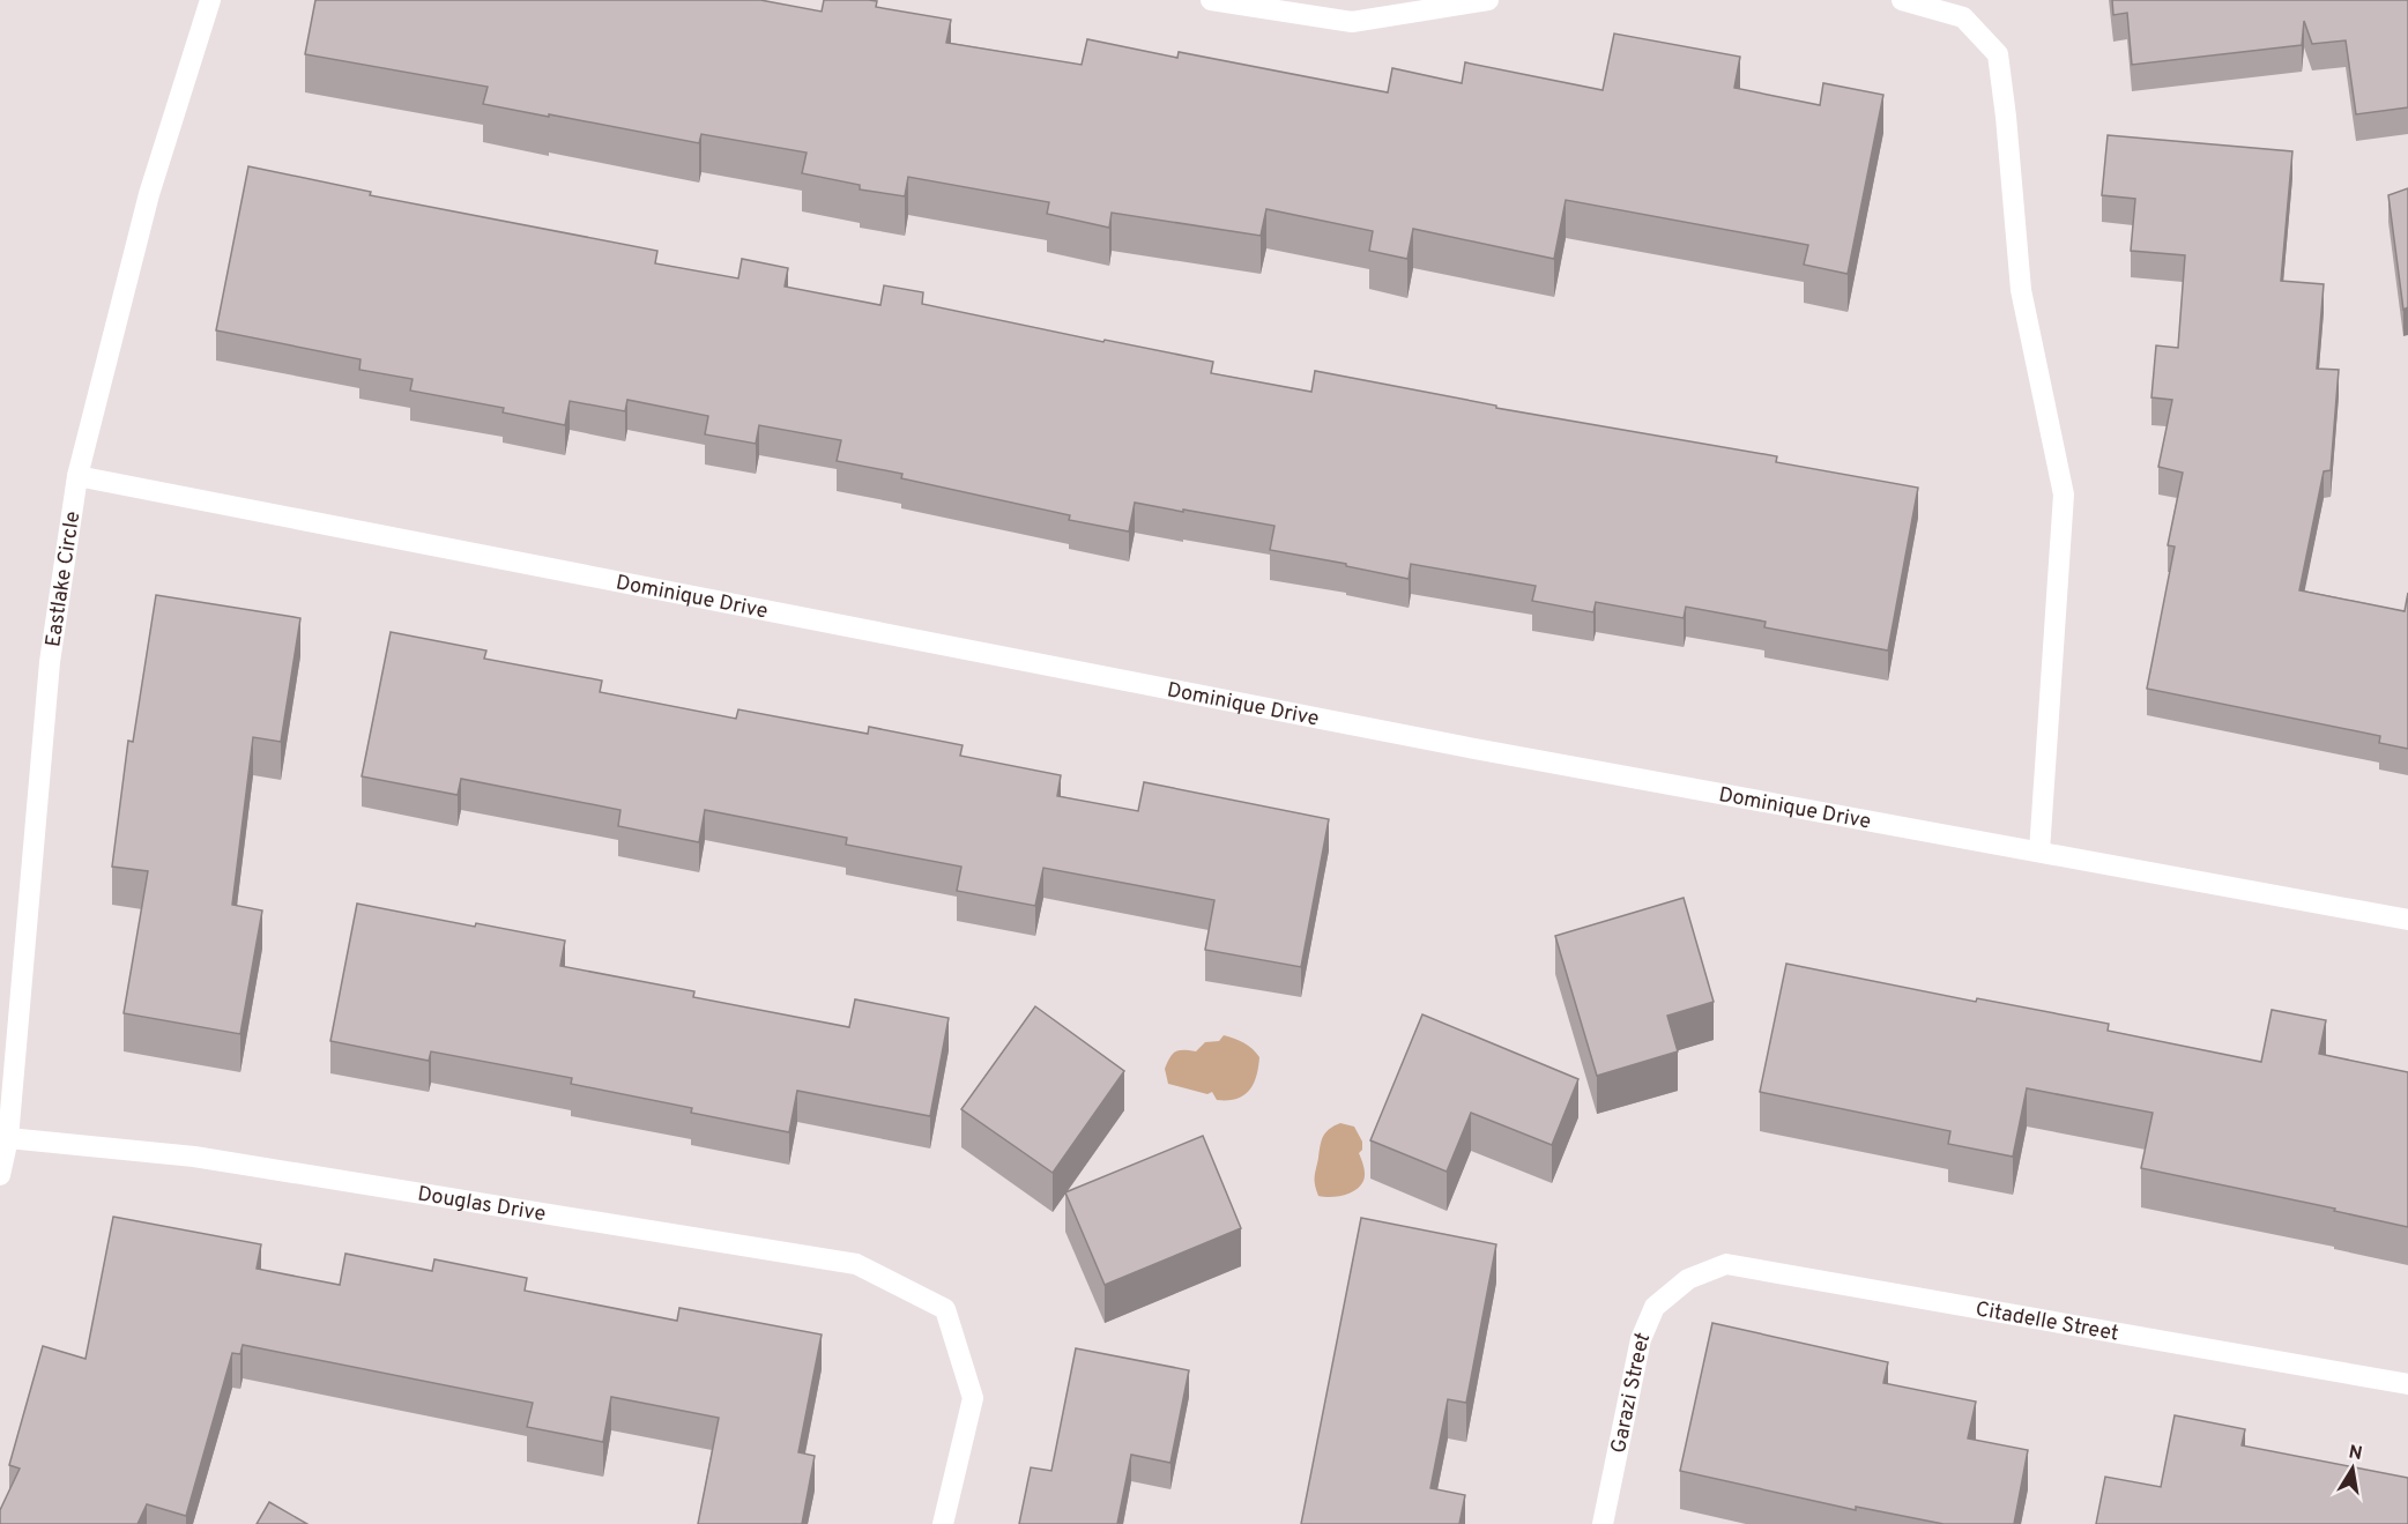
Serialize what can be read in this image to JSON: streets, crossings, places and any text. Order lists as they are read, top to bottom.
{
  "streets": {
    "street": [
      "Eastlake Circle",
      "Dominique Drive",
      "Douglas Drive",
      "Citadelle Street",
      "Garazi Street"
    ]
  },
  "crossings": [
    ["Eastlake Circle", "Dominique Drive"],
    ["Eastlake Circle", "Douglas Drive"],
    ["Citadelle Street", "Garazi Street"]
  ],
  "north": "top"
}
